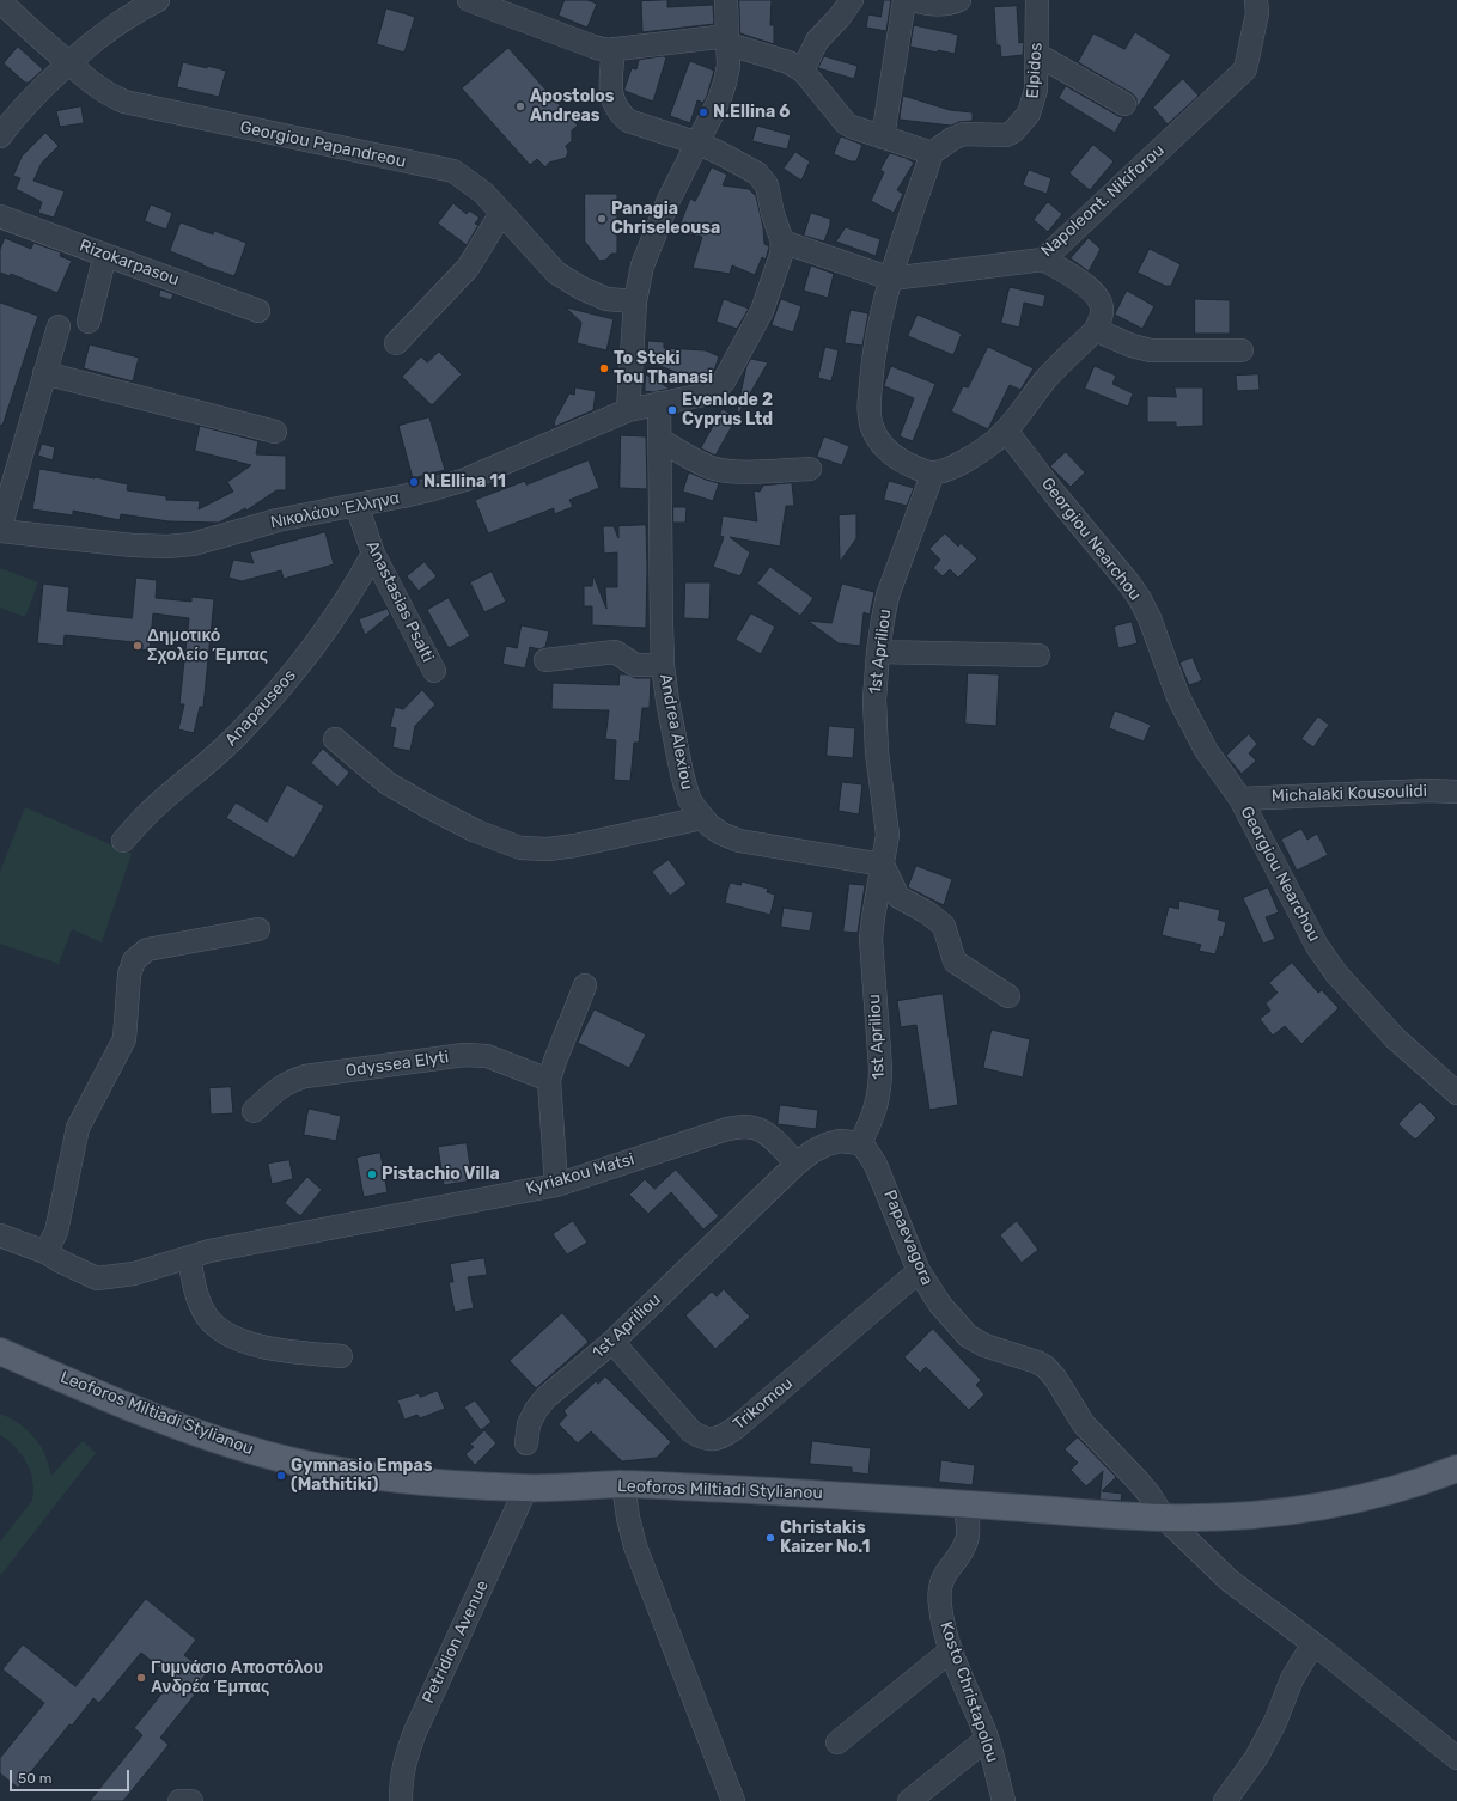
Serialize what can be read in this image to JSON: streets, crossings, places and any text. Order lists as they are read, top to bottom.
{
  "streets": {
    "main road": ["Leoforos Miltiadi Stylianou"],
    "street": [
      "Elpidos",
      "Georgiou Papandreou",
      "Napoleont. Nikiforou",
      "Rizokarpasou",
      "Νικολάου Έλληνα",
      "Georgiou Nearchou",
      "Anastasias Psalti",
      "1st Apriliou",
      "Anapauseos",
      "Andrea Alexiou",
      "Michalaki Kousoulidi",
      "Odyssea Elyti",
      "Kyriakou Matsi",
      "Papaevagora",
      "Trikomou",
      "Petridion Avenue",
      "Kosto Christapolou"
    ]
  },
  "crossings": [
    ["Νικολάου Έλληνα", "Anastasias Psalti"],
    ["Georgiou Nearchou", "Michalaki Kousoulidi"],
    ["Anastasias Psalti", "Anapauseos"],
    ["1st Apriliou", "Andrea Alexiou"],
    ["1st Apriliou", "Kyriakou Matsi"],
    ["1st Apriliou", "Papaevagora"],
    ["1st Apriliou", "Trikomou"],
    ["Papaevagora", "Trikomou"],
    ["Papaevagora", "Leoforos Miltiadi Stylianou"],
    ["Leoforos Miltiadi Stylianou", "Petridion Avenue"],
    ["Leoforos Miltiadi Stylianou", "Kosto Christapolou"]
  ],
  "places": [
    "Apostolos Andreas",
    "N.Ellina 6",
    "Panagia Chriseleousa",
    "To Steki Tou Thanasi",
    "Evenlode 2 Cyprus Ltd",
    "N.Ellina 11",
    "Δημοτικό Σχολείο Έμπας",
    "Pistachio Villa",
    "Gymnasio Empas (Mathitiki)",
    "Christakis Kaizer No.1",
    "Γυμνάσιο Αποστόλου Ανδρέα Έμπας"
  ],
  "scale_bar": "50 m"
}
